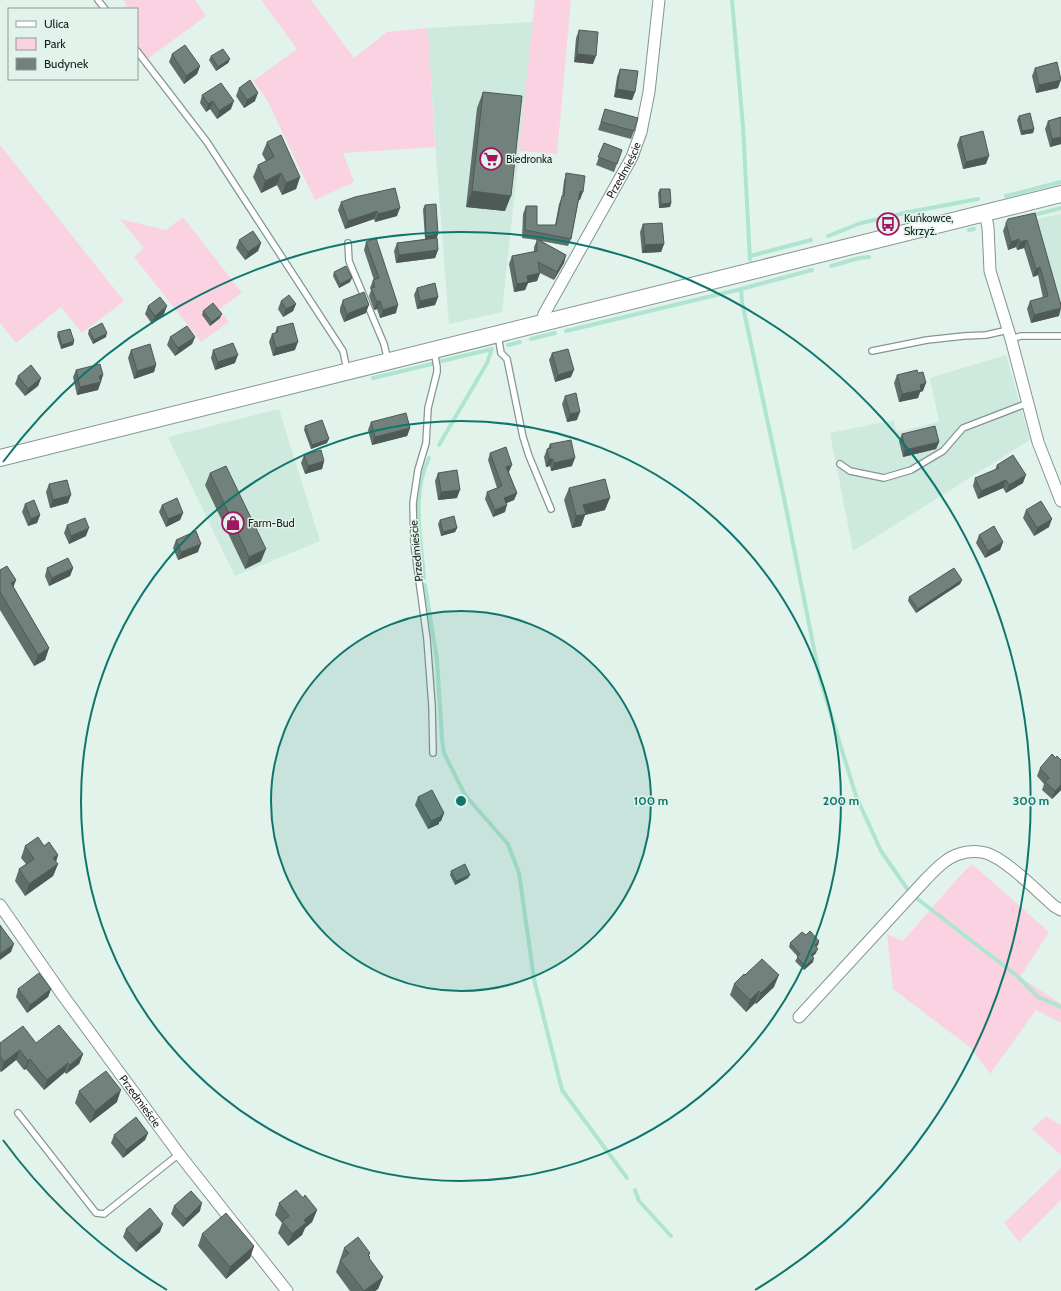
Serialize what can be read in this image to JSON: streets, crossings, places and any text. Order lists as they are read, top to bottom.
{
  "streets": {
    "street": ["Przedmieście"]
  },
  "places": {
    "supermarket": ["Biedronka"],
    "bus stop": ["Kuńkowce, Skrzyż."],
    "shop": ["Farm-Bud"]
  },
  "legend": ["Ulica", "Park", "Budynek"],
  "rings": ["100 m", "200 m", "300 m"]
}
